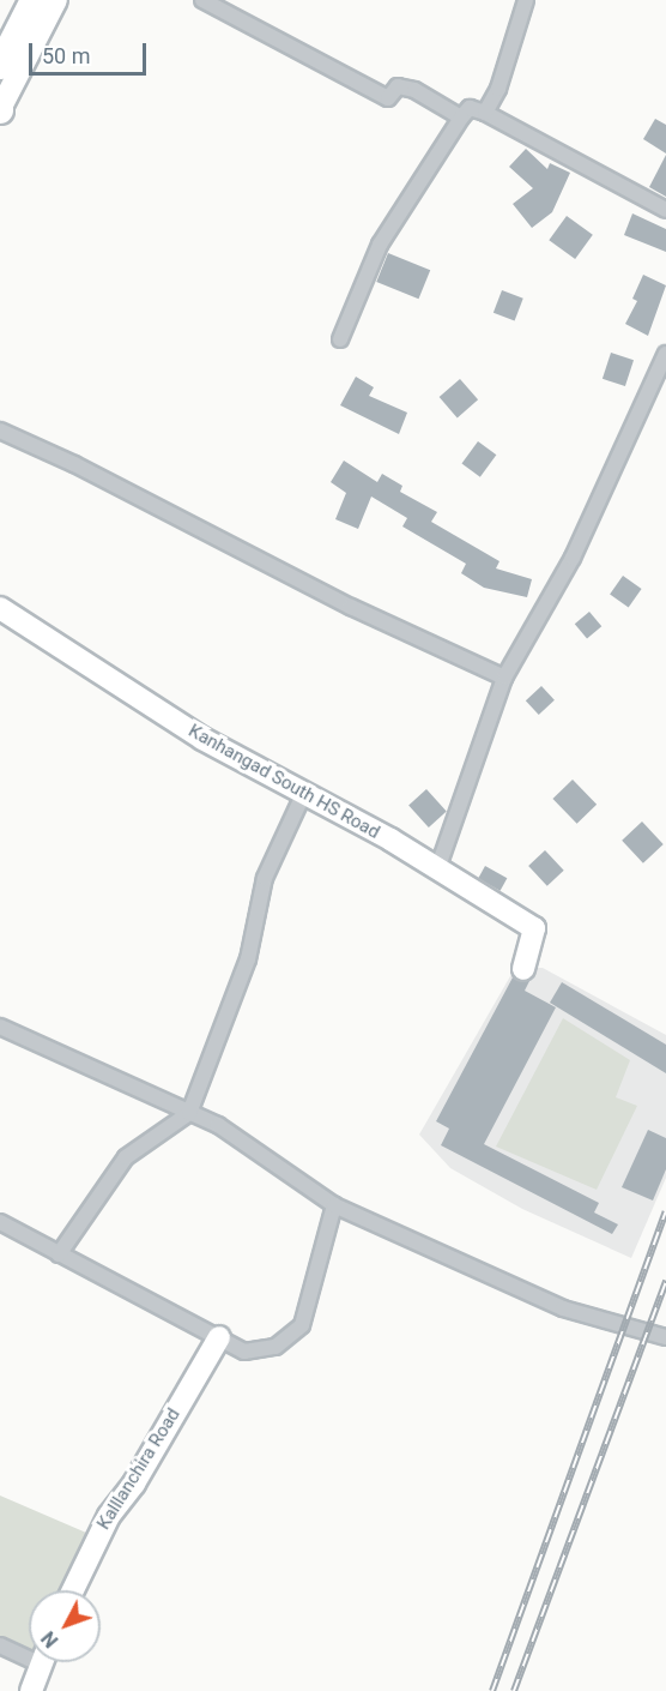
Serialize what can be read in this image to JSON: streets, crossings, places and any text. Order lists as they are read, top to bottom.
{
  "streets": {
    "street": ["Kanhangad South HS Road", "Kalllanchira Road"]
  },
  "scale_bar": "50 m",
  "north": "bottom left"
}
